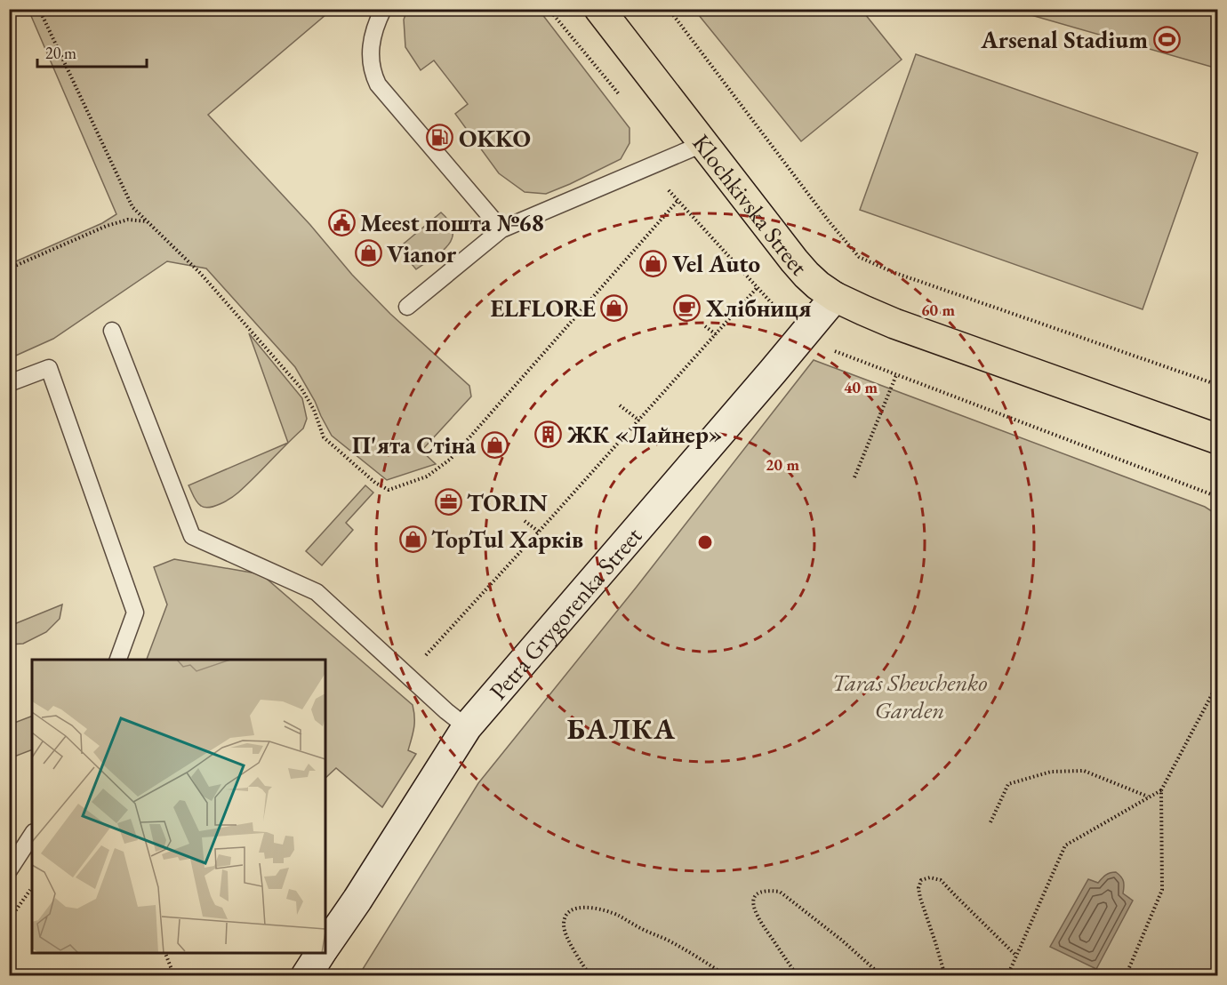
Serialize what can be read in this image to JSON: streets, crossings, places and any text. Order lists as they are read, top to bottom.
{
  "streets": {
    "main road": ["Klochkivska Street"],
    "street": ["Petra Grygorenka Street"]
  },
  "crossings": [
    ["Klochkivska Street", "Petra Grygorenka Street"]
  ],
  "districts": ["БАЛКА"],
  "parks": ["Taras Shevchenko Garden"],
  "places": {
    "sports": ["Arsenal Stadium"],
    "fuel station": ["OKKO"],
    "public building": ["Meest пошта №68"],
    "shop": [
      "Vianor",
      "Vel Auto",
      "ELFLORE",
      "П'ята Стіна",
      "TopTul Харків"
    ],
    "cafe": ["Хлібниця"],
    "building": ["ЖК «Лайнер»"],
    "office": ["TORIN"]
  },
  "scale_bar": "20 m",
  "rings": ["60 m", "40 m", "20 m"]
}
